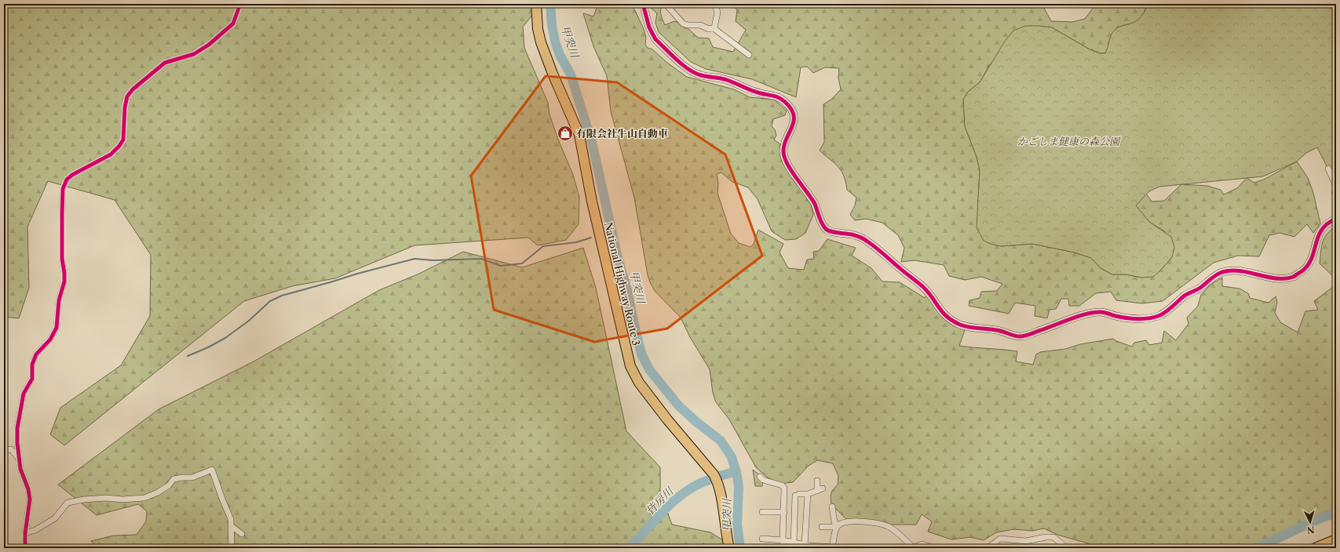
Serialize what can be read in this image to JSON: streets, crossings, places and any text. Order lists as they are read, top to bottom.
{
  "streets": {
    "highway": ["National Highway Route 3"]
  },
  "water": ["甲突川", "皆房川"],
  "parks": ["かごしま健康の森公園"],
  "places": {
    "shop": ["有限会社牛山自動車"]
  },
  "north": "bottom"
}
